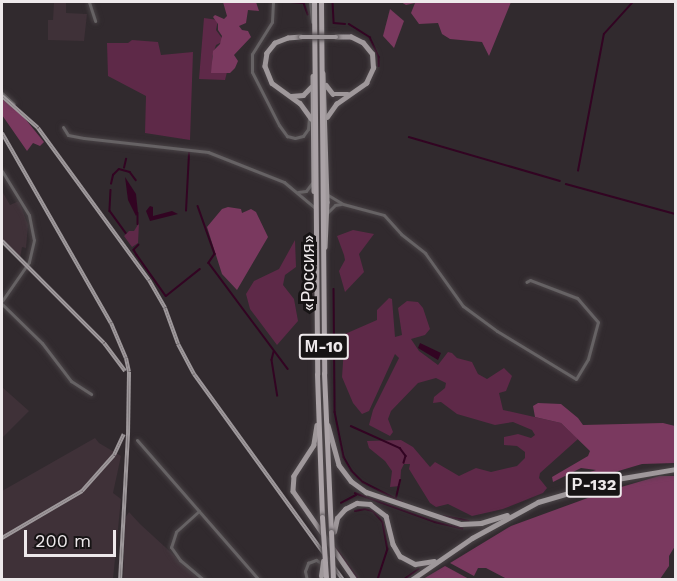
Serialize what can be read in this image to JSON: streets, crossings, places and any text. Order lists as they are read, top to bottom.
{
  "streets": {
    "highway": ["«Россия»", "М-10"],
    "main road": ["Р-132"]
  },
  "scale_bar": "200 m"
}
